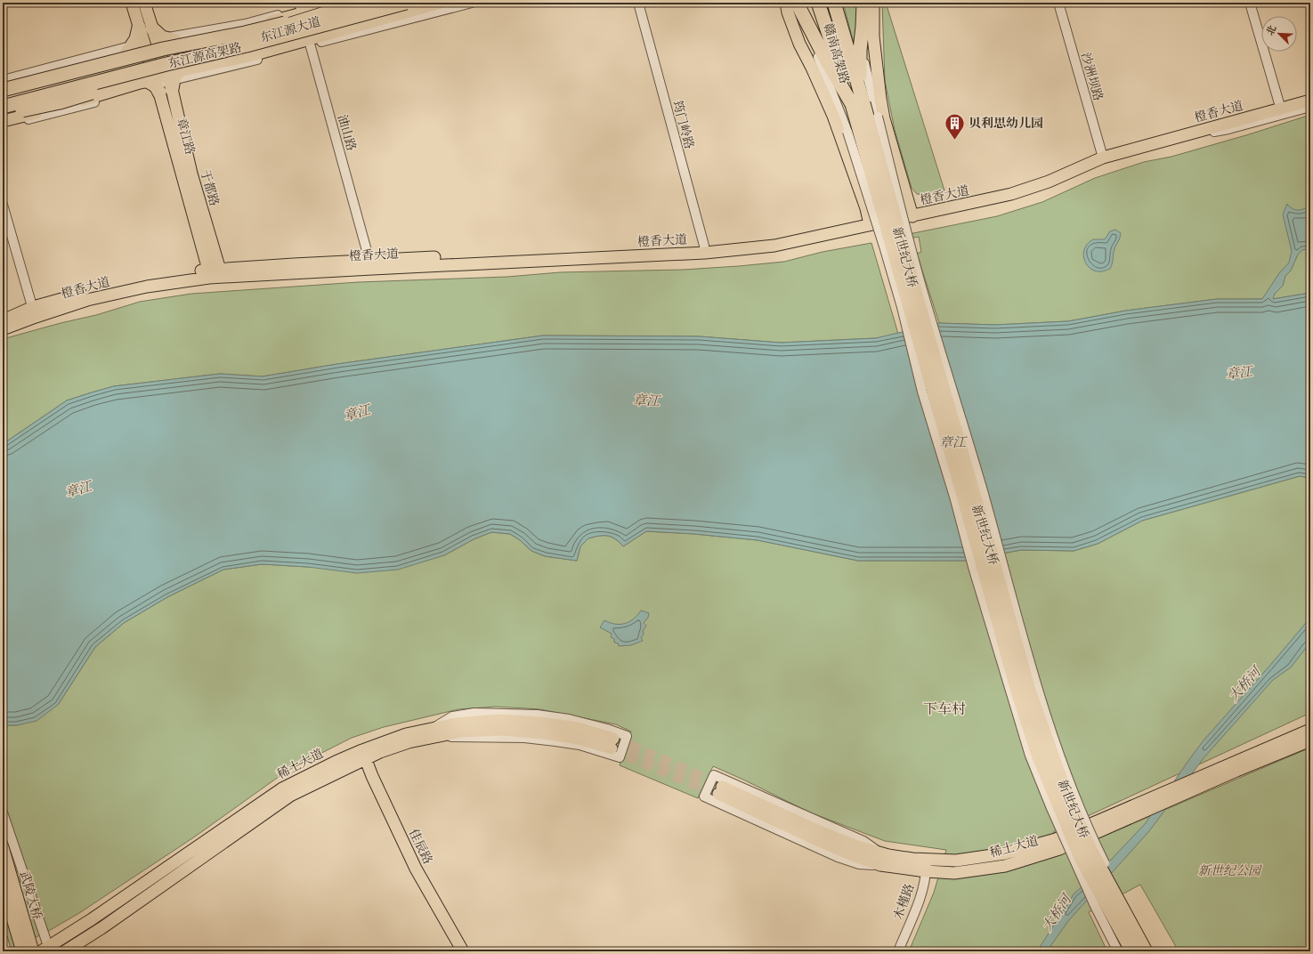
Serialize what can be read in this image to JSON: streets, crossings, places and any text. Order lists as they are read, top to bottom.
{
  "streets": {
    "highway": ["赣南高架路", "东江源高架路", "新世纪大桥"],
    "main road": [
      "东江源大道",
      "橙香大道",
      "章江路",
      "于都路",
      "稀土大道",
      "佳辰路",
      "武陵大桥"
    ],
    "street": [
      "沙洲坝路",
      "筠门岭路",
      "油山路",
      "木槿路"
    ]
  },
  "crossings": [
    ["东江源大道", "油山路"],
    ["东江源大道", "章江路"],
    ["东江源大道", "于都路"],
    ["赣南高架路", "新世纪大桥"],
    ["沙洲坝路", "橙香大道"],
    ["橙香大道", "筠门岭路"],
    ["橙香大道", "油山路"],
    ["橙香大道", "章江路"],
    ["橙香大道", "于都路"],
    ["章江路", "于都路"],
    ["稀土大道", "佳辰路"],
    ["稀土大道", "木槿路"]
  ],
  "districts": ["下车村"],
  "water": ["章江", "大桥河"],
  "parks": ["新世纪公园"],
  "places": {
    "building": ["贝利思幼儿园"]
  },
  "north": "top left"
}
